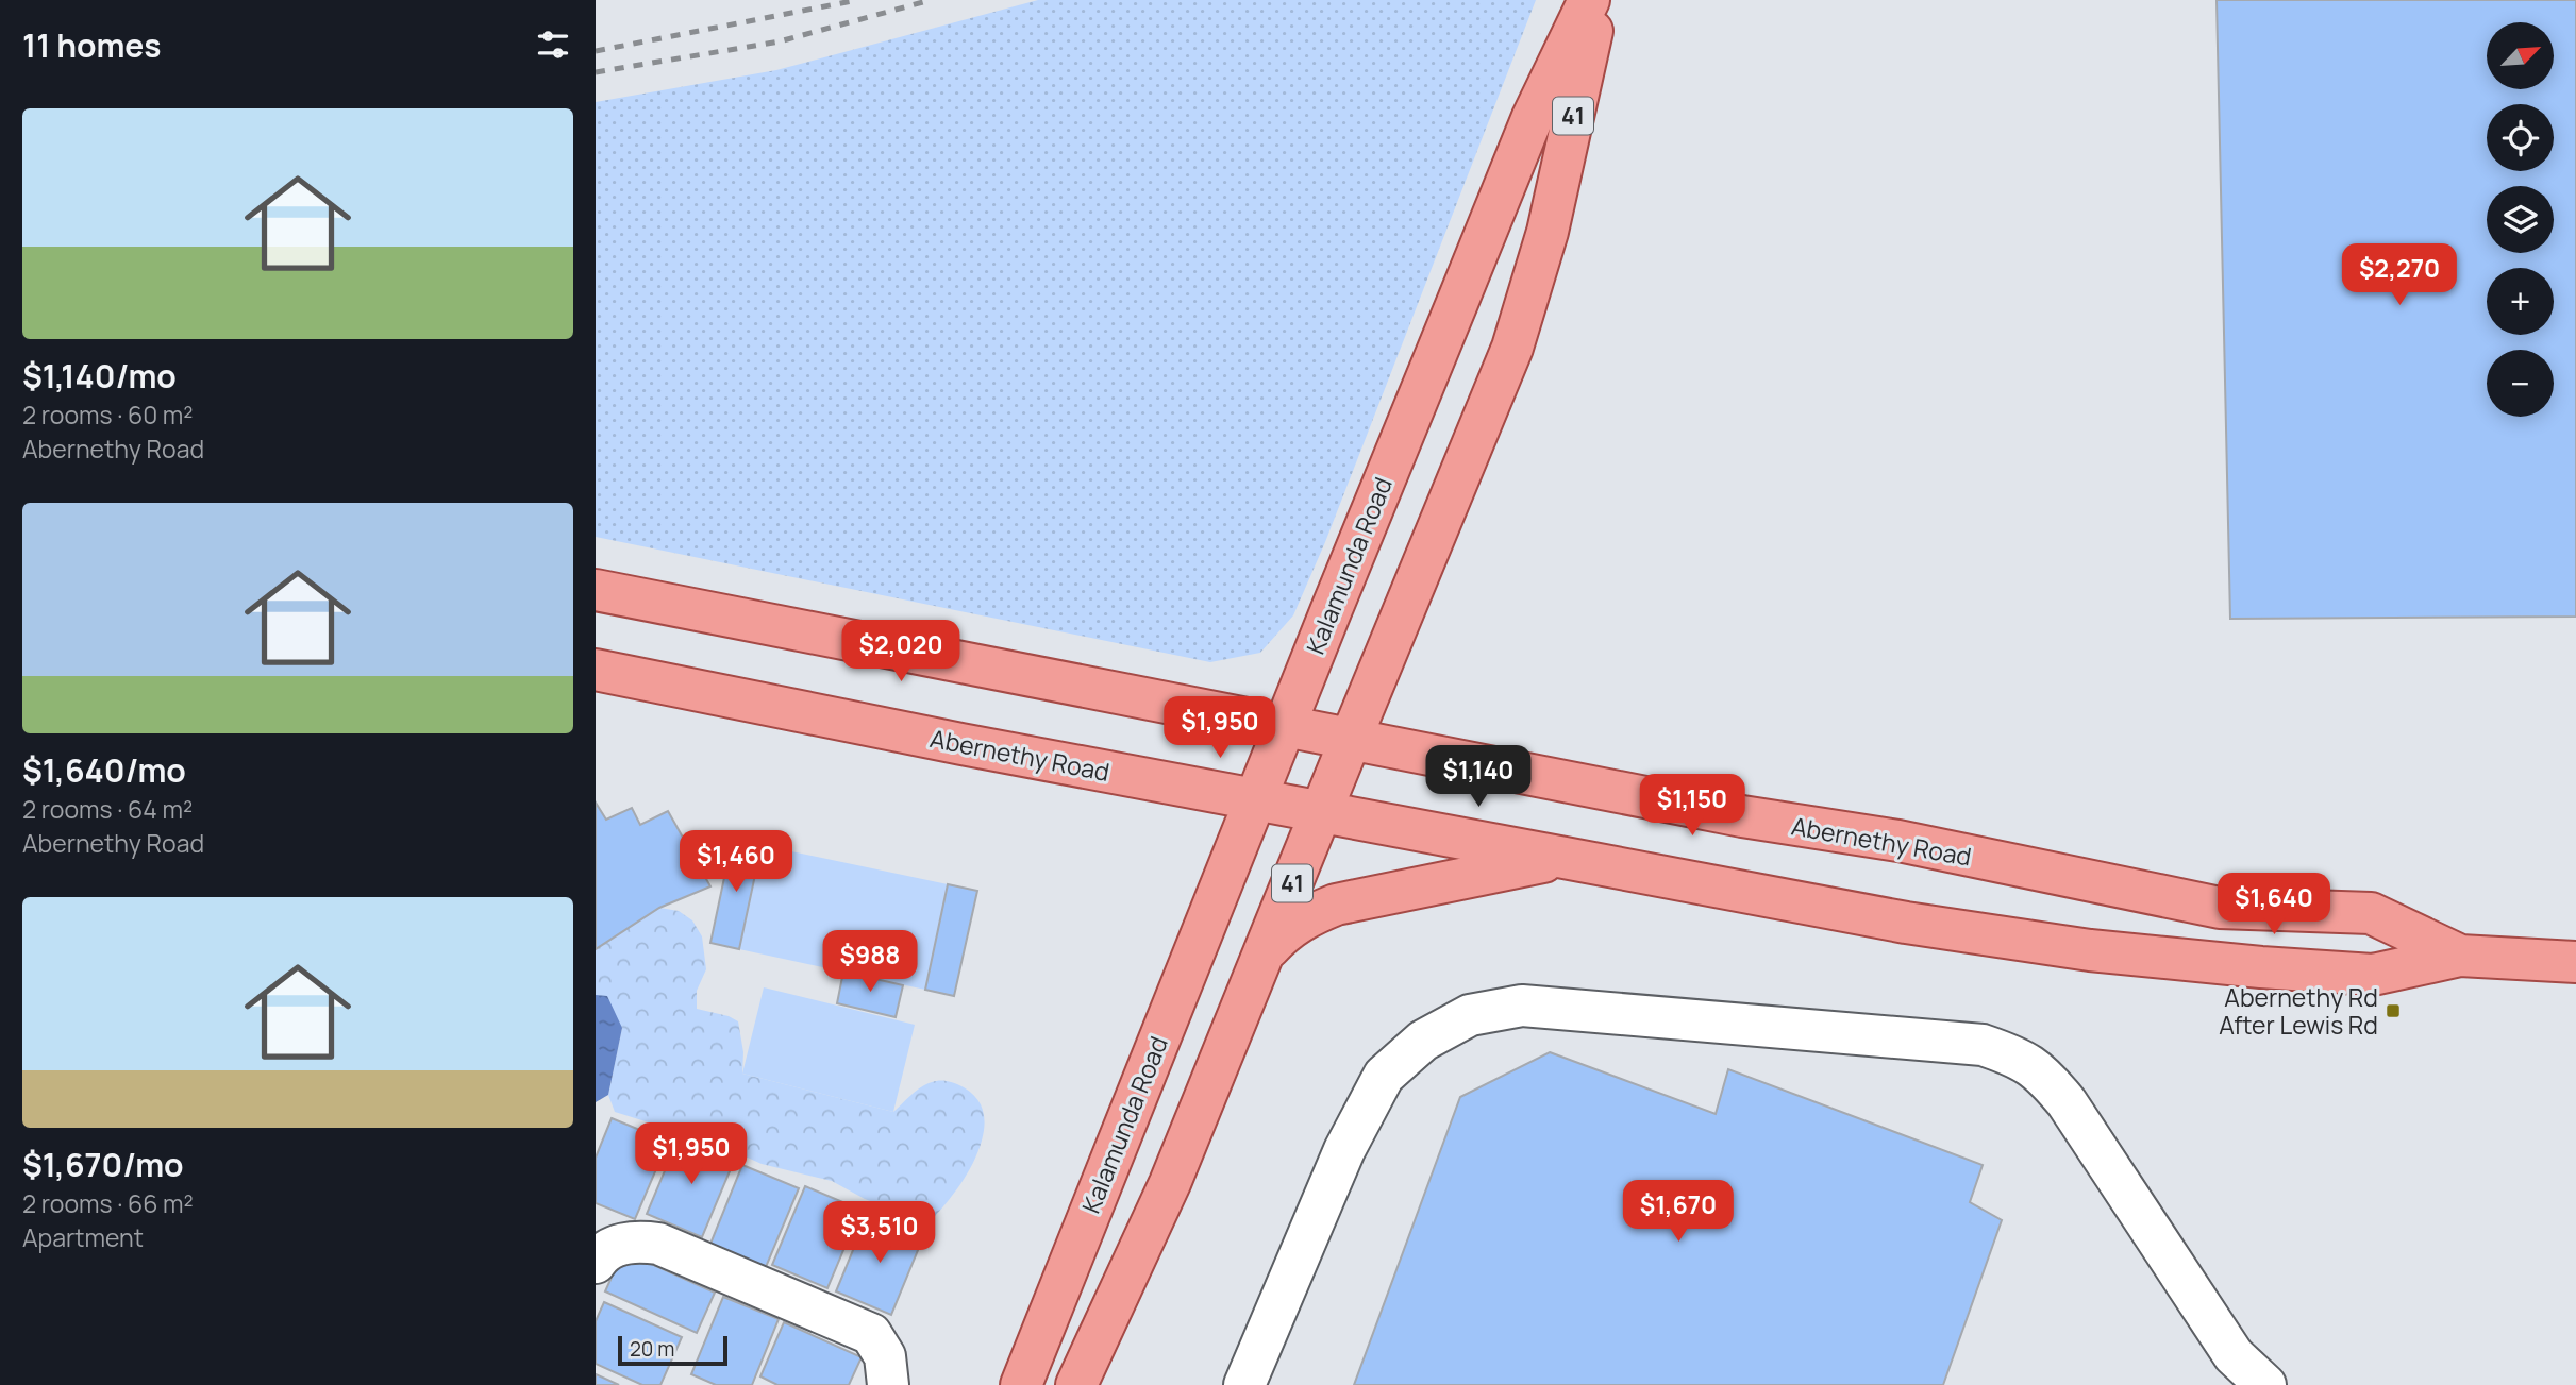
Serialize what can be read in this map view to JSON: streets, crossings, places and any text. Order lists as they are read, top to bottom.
{
  "streets": {
    "main road": ["41", "Kalamunda Road", "Abernethy Road"]
  },
  "crossings": [
    ["41", "Abernethy Road"],
    ["Kalamunda Road", "Abernethy Road"]
  ],
  "places": {
    "transit": ["Abernethy Rd After Lewis Rd"]
  },
  "scale_bar": "20 m",
  "north": "top right",
  "page": {
    "heading": "11 homes",
    "map_buttons": ["+", "−"],
    "list": [
      {
        "name": "$1,140/mo",
        "note": "2 rooms · 60 m² · Abernethy Road"
      },
      {
        "name": "$1,640/mo",
        "note": "2 rooms · 64 m² · Abernethy Road"
      },
      {
        "name": "$1,670/mo",
        "note": "2 rooms · 66 m² · Apartment"
      }
    ],
    "price": [
      "$2,270",
      "$2,020",
      "$1,950",
      "$1,140",
      "$1,150",
      "$1,460",
      "$1,640",
      "$988",
      "$1,950",
      "$1,670",
      "$3,510"
    ],
    "scale": "20 m"
  }
}
